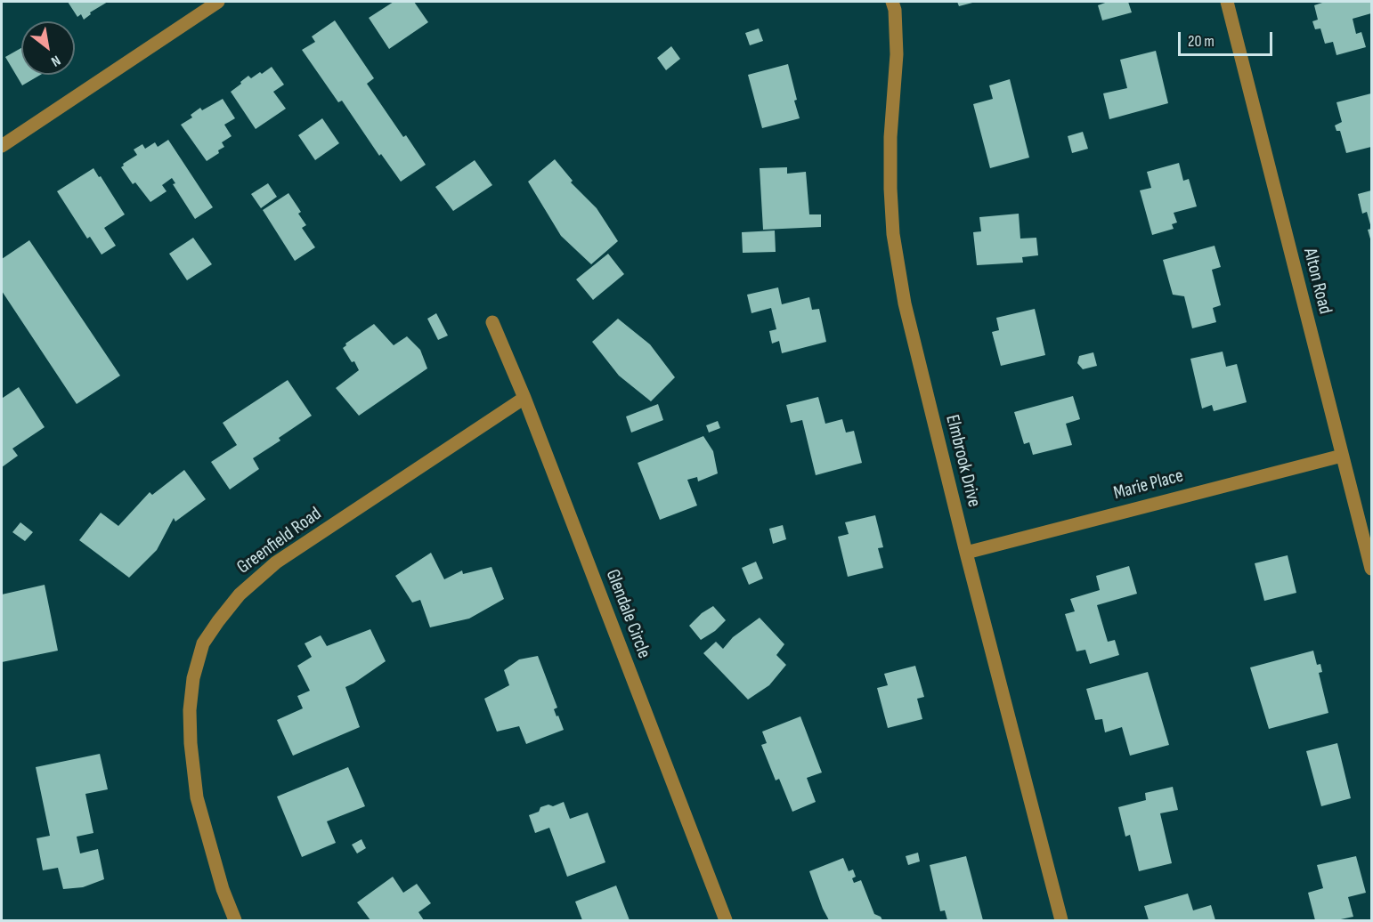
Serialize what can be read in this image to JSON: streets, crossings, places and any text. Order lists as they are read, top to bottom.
{
  "streets": {
    "street": [
      "Alton Road",
      "Elmbrook Drive",
      "Marie Place",
      "Greenfield Road",
      "Glendale Circle"
    ]
  },
  "crossings": [
    ["Alton Road", "Marie Place"],
    ["Elmbrook Drive", "Marie Place"],
    ["Greenfield Road", "Glendale Circle"]
  ],
  "scale_bar": "20 m",
  "north": "bottom right"
}
